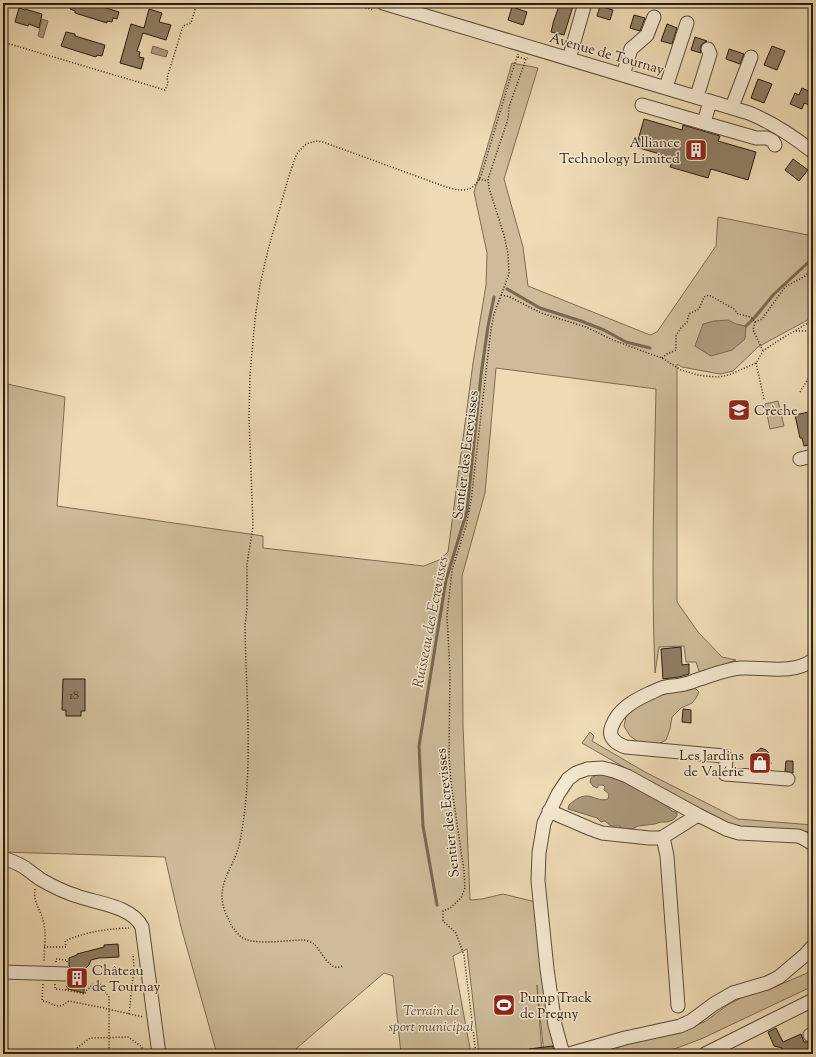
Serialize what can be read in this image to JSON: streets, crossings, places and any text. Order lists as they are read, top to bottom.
{
  "streets": {
    "street": ["Avenue de Tournay"],
    "path": ["Sentier des Ecrevisses"]
  },
  "water": ["Ruisseau des Ecrevisses"],
  "parks": ["Terrain de sport municipal"],
  "places": {
    "building": ["Alliance Technology Limited", "Château de Tournay"],
    "school or university": ["Crèche"],
    "shop": ["Les Jardins de Valérie"],
    "sports": ["Pump Track de Pregny"]
  },
  "house_numbers": ["18"]
}
